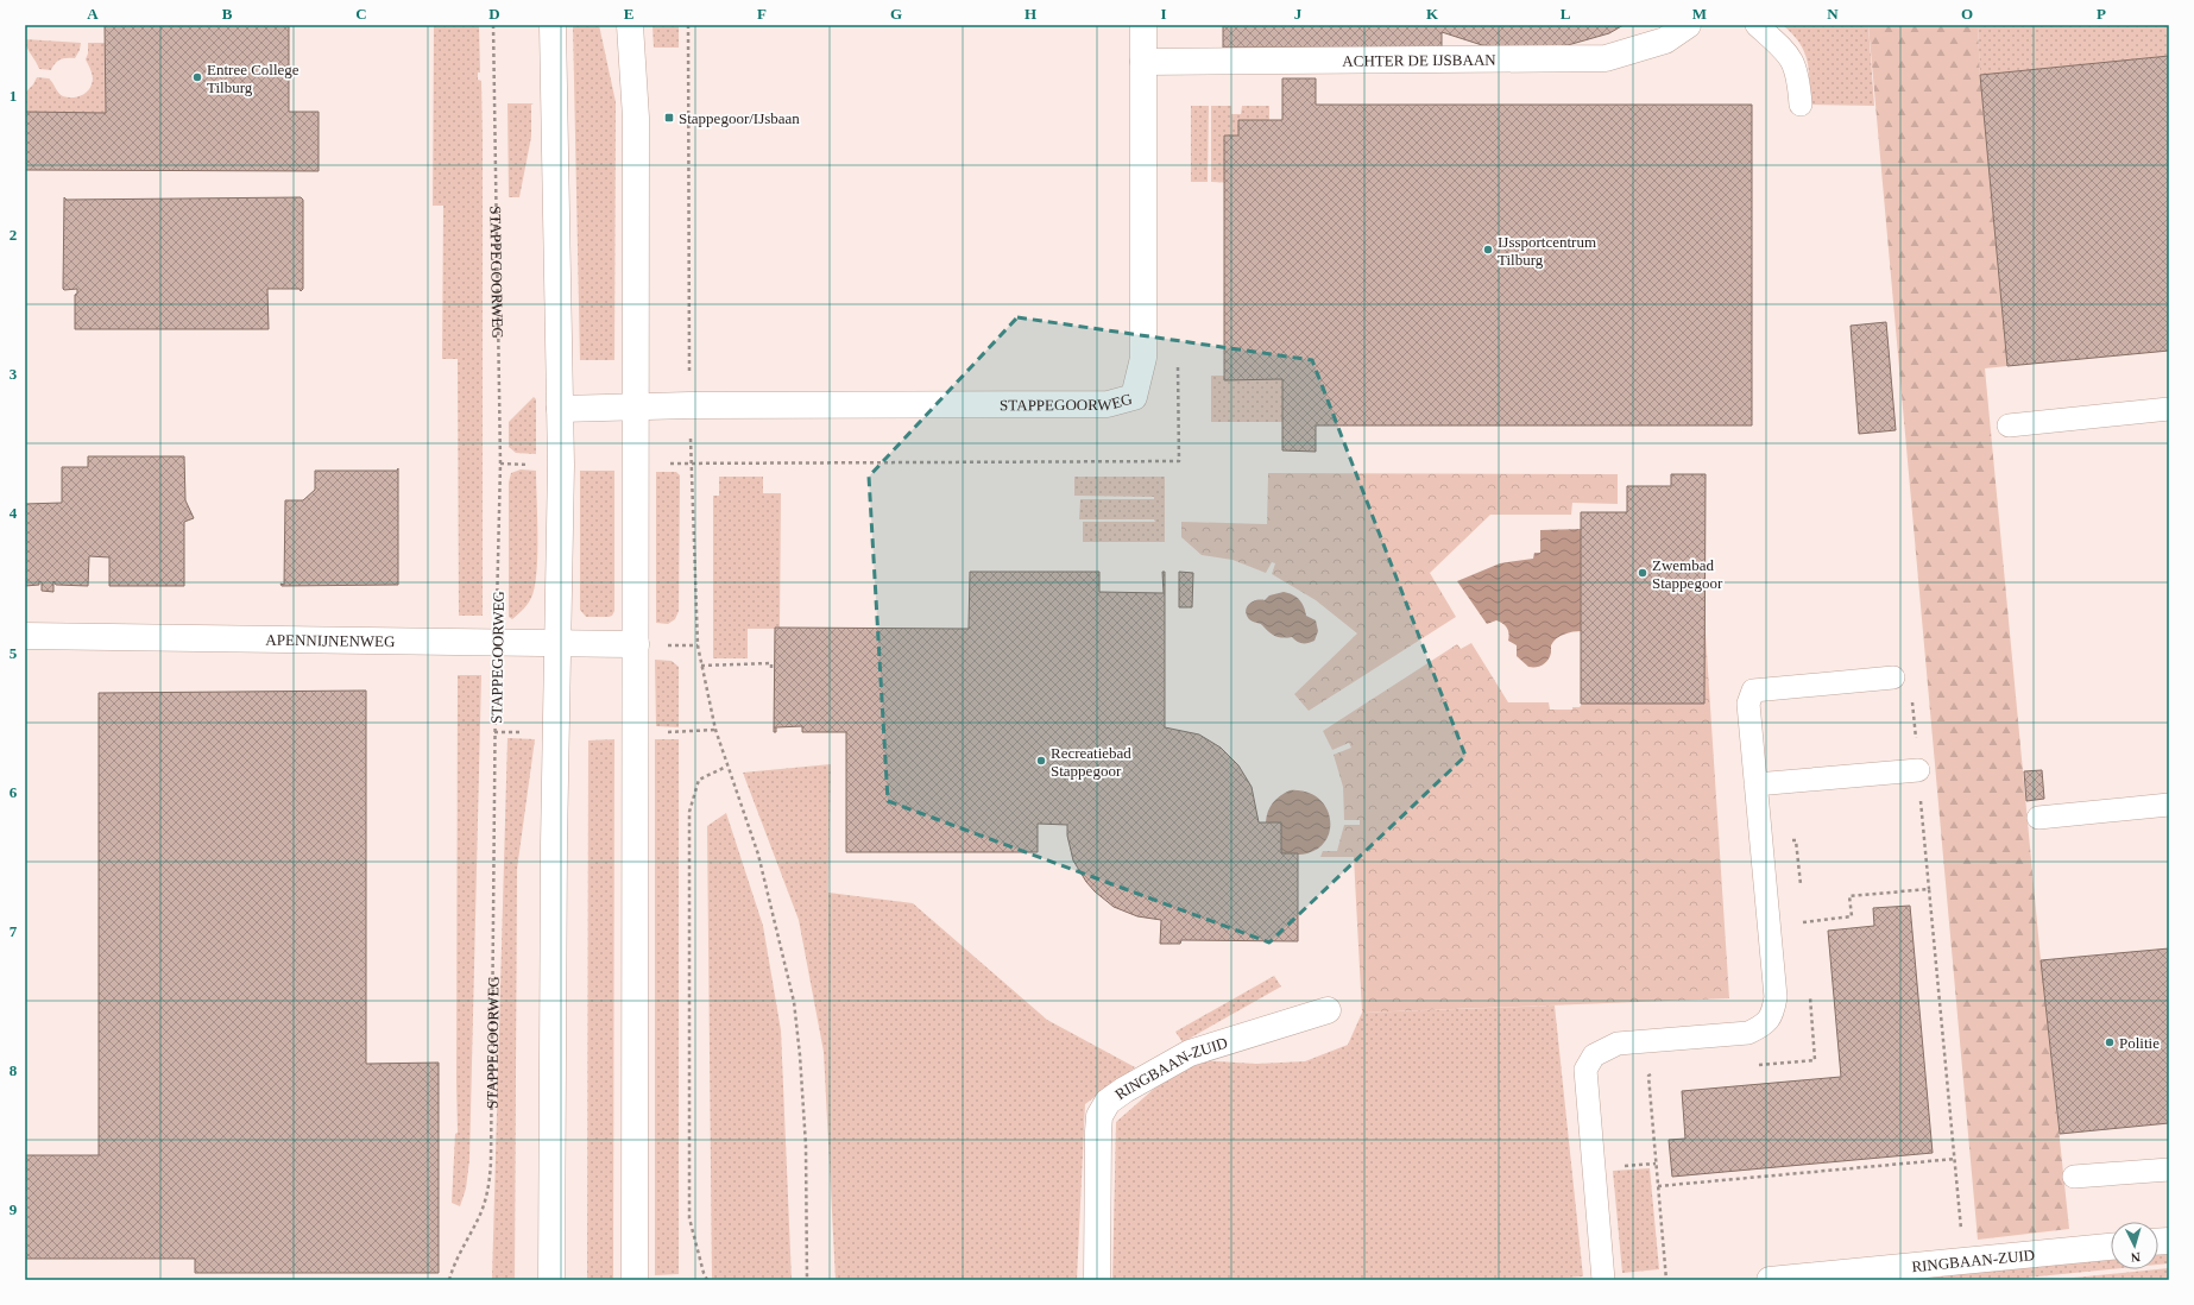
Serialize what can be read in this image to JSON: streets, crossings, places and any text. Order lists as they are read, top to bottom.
{
  "streets": {
    "street": [
      "ACHTER DE IJSBAAN",
      "STAPPEGOORWEG",
      "APENNIJNENWEG",
      "RINGBAAN-ZUID"
    ]
  },
  "crossings": [
    ["ACHTER DE IJSBAAN", "STAPPEGOORWEG"],
    ["STAPPEGOORWEG", "APENNIJNENWEG"]
  ],
  "places": {
    "other": [
      "Entree College Tilburg",
      "IJssportcentrum Tilburg",
      "Zwembad Stappegoor",
      "Recreatiebad Stappegoor",
      "Politie"
    ],
    "transit": ["Stappegoor/IJsbaan"]
  },
  "north": "bottom",
  "grid": {
    "columns": [
      "A",
      "B",
      "C",
      "D",
      "E",
      "F",
      "G",
      "H",
      "I",
      "J",
      "K",
      "L",
      "M",
      "N",
      "O",
      "P"
    ],
    "rows": [
      "1",
      "2",
      "3",
      "4",
      "5",
      "6",
      "7",
      "8",
      "9"
    ]
  }
}
